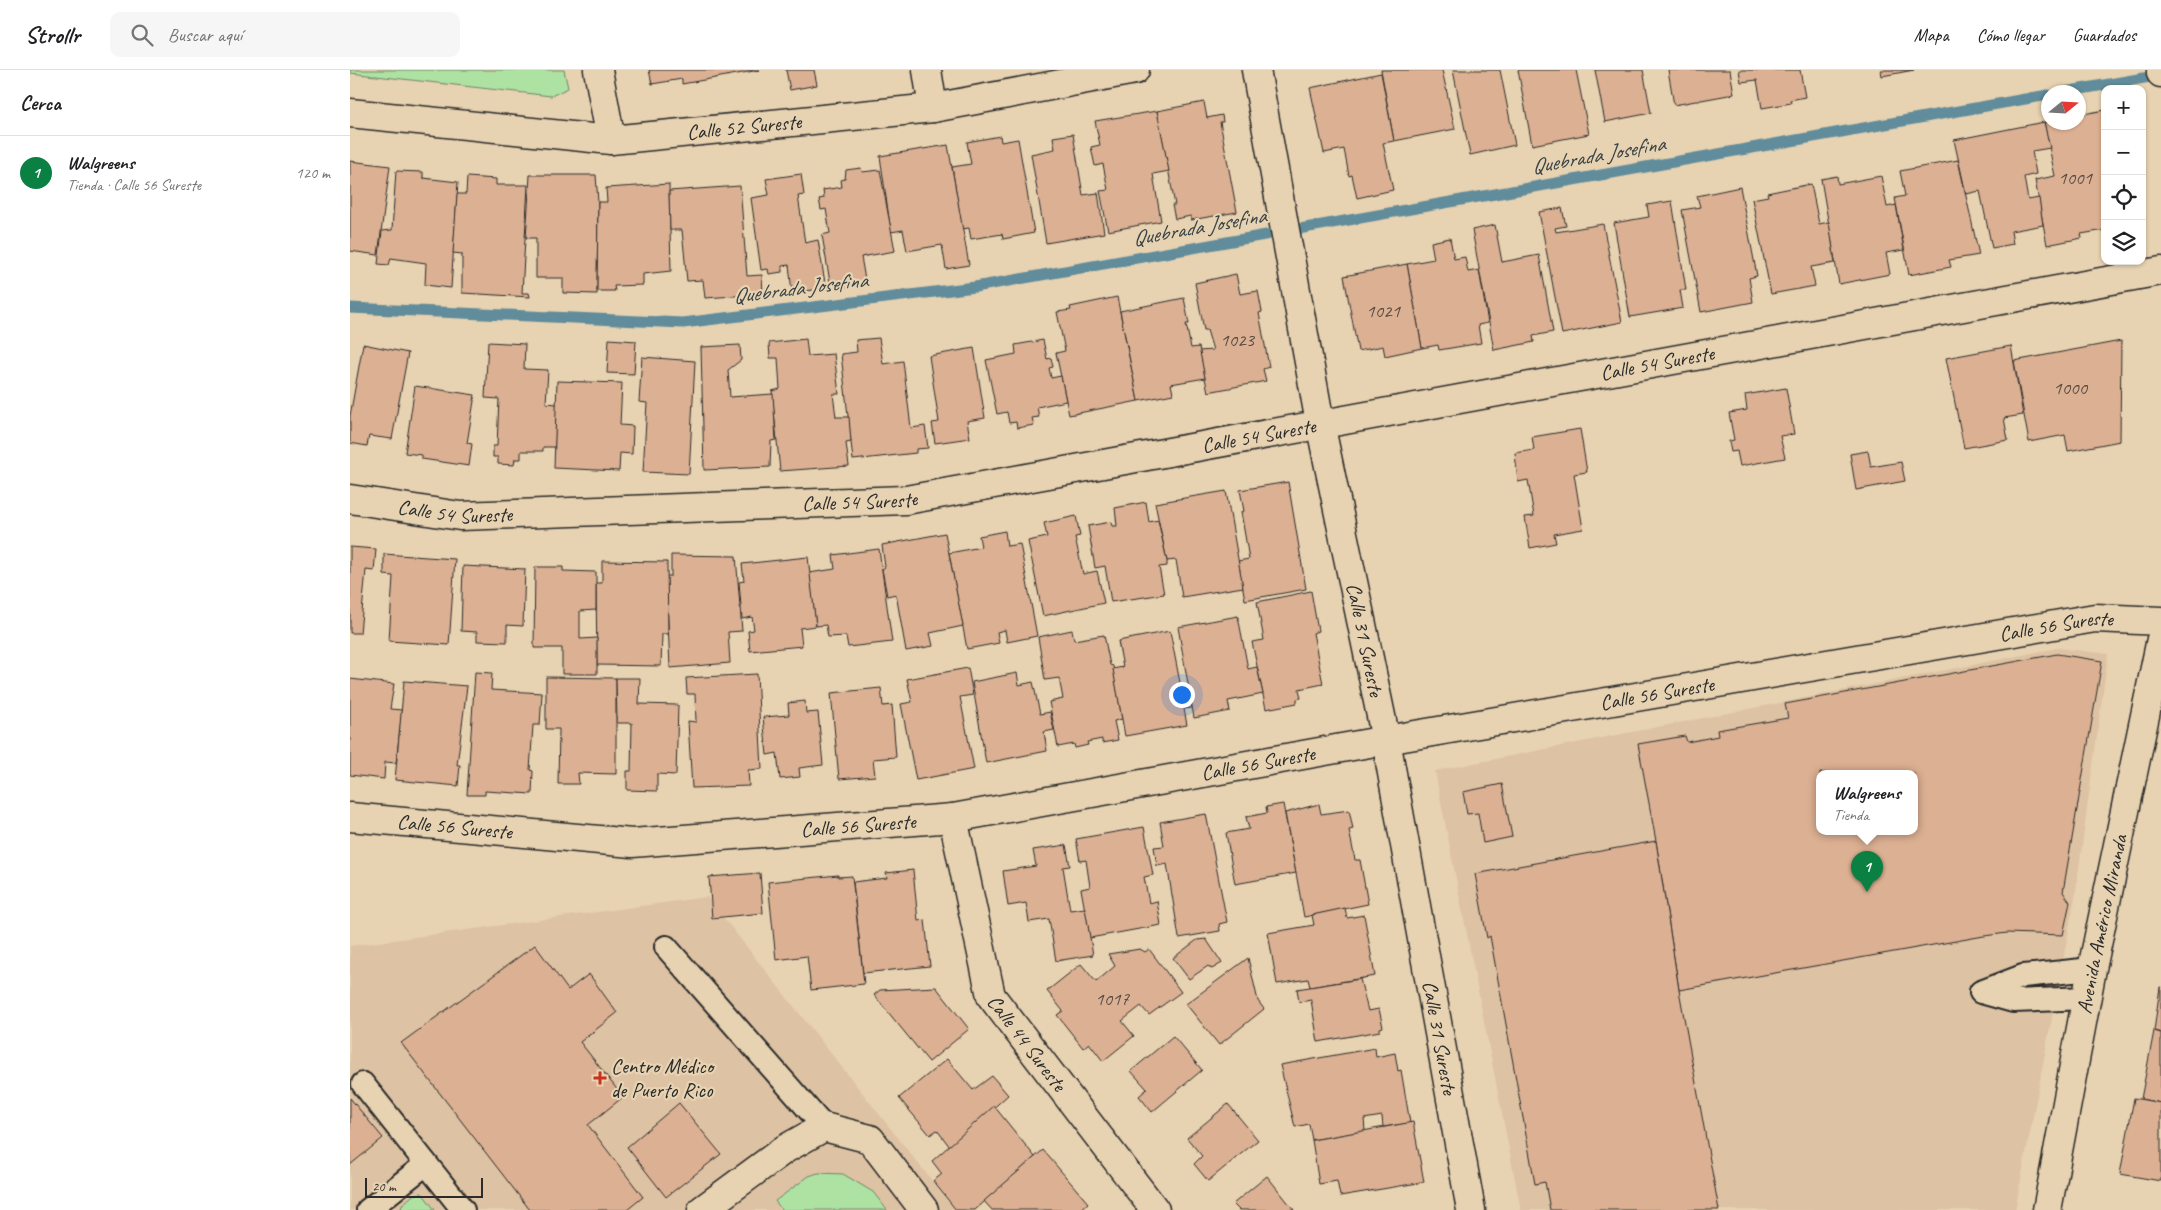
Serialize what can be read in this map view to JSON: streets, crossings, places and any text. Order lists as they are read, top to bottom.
{
  "streets": {
    "street": [
      "Calle 52 Sureste",
      "Calle 54 Sureste",
      "Calle 56 Sureste",
      "Calle 31 Sureste",
      "Avenida Américo Miranda",
      "Calle 44 Sureste"
    ]
  },
  "crossings": [
    ["Calle 54 Sureste", "Calle 31 Sureste"],
    ["Calle 56 Sureste", "Calle 31 Sureste"],
    ["Calle 56 Sureste", "Calle 44 Sureste"]
  ],
  "water": ["Quebrada Josefina"],
  "places": {
    "health": ["Centro Médico de Puerto Rico"]
  },
  "house_numbers": [
    "1001",
    "1021",
    "1023",
    "1000",
    "1017"
  ],
  "scale_bar": "20 m",
  "north": "right",
  "page": {
    "header": "Strollr",
    "search": "Buscar aquí",
    "nav": ["Mapa", "Cómo llegar", "Guardados"],
    "heading": "Cerca",
    "map_buttons": ["+", "−"],
    "list": [
      {
        "mark": "1",
        "name": "Walgreens",
        "note": "Tienda · Calle 56 Sureste",
        "value": "120 m"
      }
    ],
    "popup": ["Walgreens", "Tienda"],
    "pins": "1",
    "scale": "20 m"
  }
}
